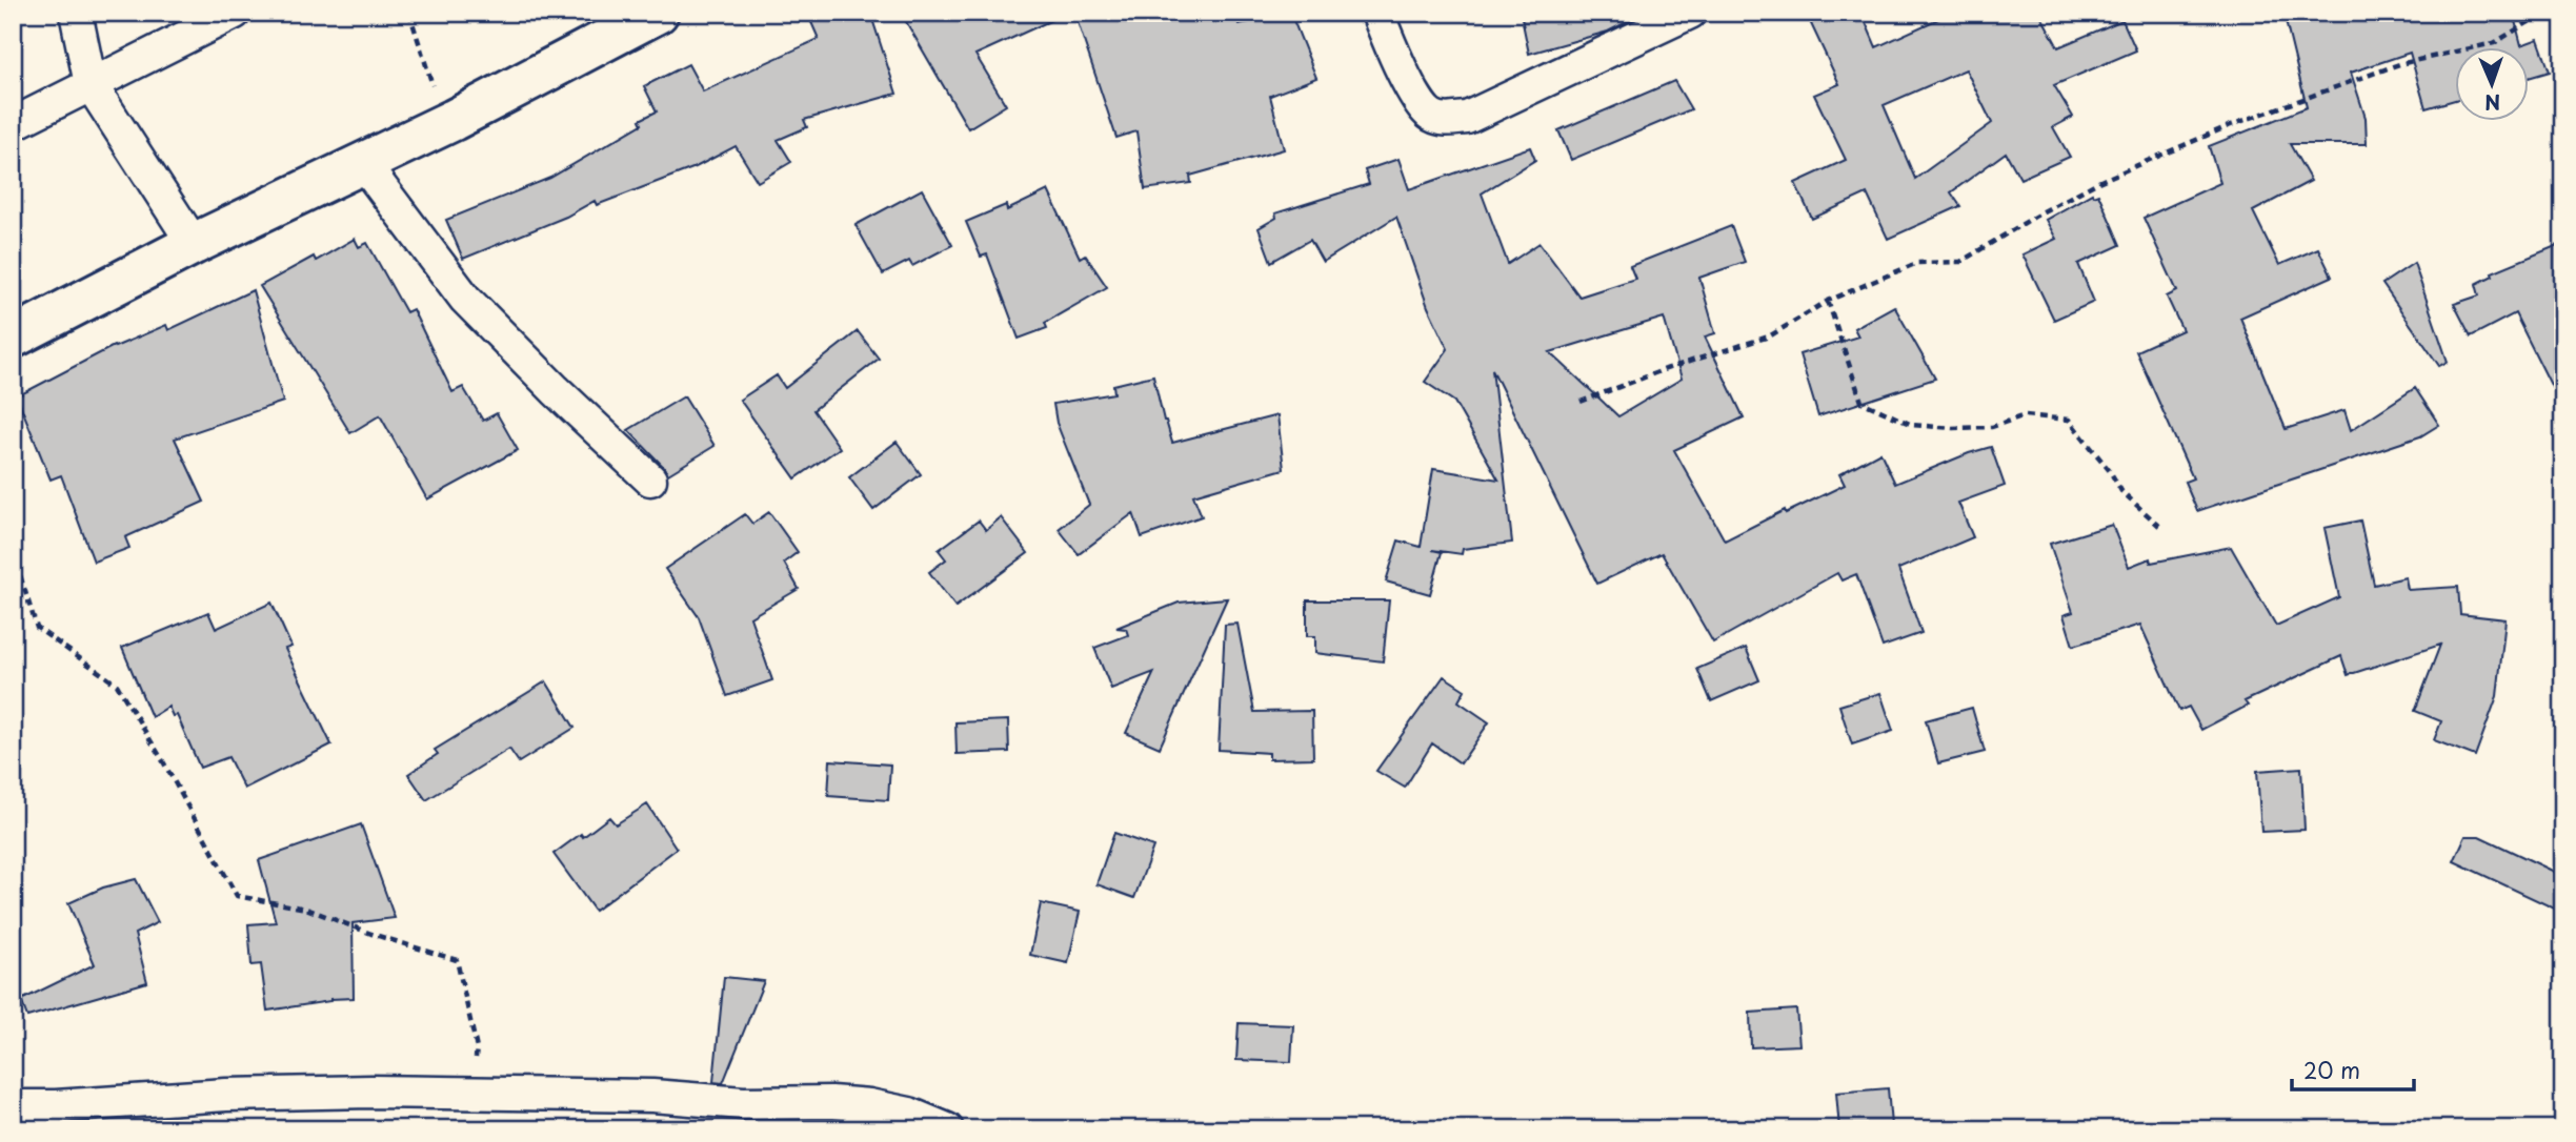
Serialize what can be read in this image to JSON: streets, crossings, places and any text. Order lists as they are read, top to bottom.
{
  "scale_bar": "20 m",
  "north": "bottom"
}
